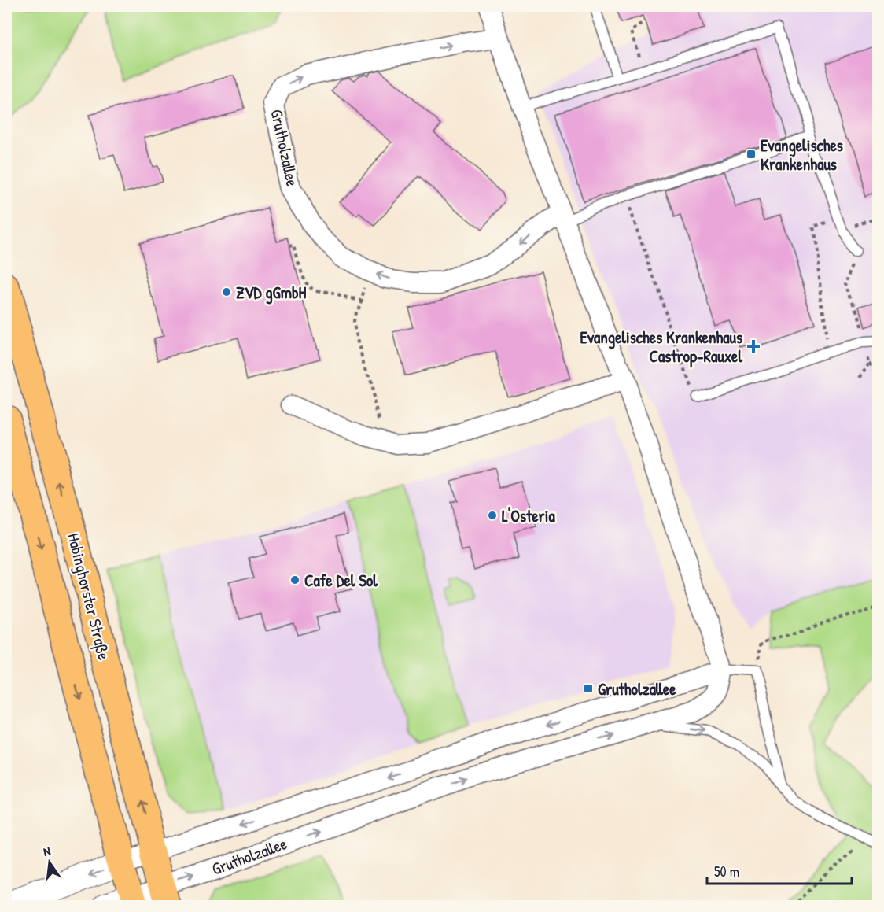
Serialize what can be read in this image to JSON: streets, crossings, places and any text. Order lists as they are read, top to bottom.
{
  "streets": {
    "main road": ["Habinghorster Straße"],
    "street": ["Grutholzallee"]
  },
  "crossings": [
    ["Grutholzallee", "Habinghorster Straße"]
  ],
  "places": {
    "transit": ["Evangelisches Krankenhaus", "Grutholzallee"],
    "other": ["ZVD gGmbH", "L'Osteria", "Cafe Del Sol"],
    "health": ["Evangelisches Krankenhaus Castrop-Rauxel"]
  },
  "scale_bar": "50 m",
  "north": "top"
}
